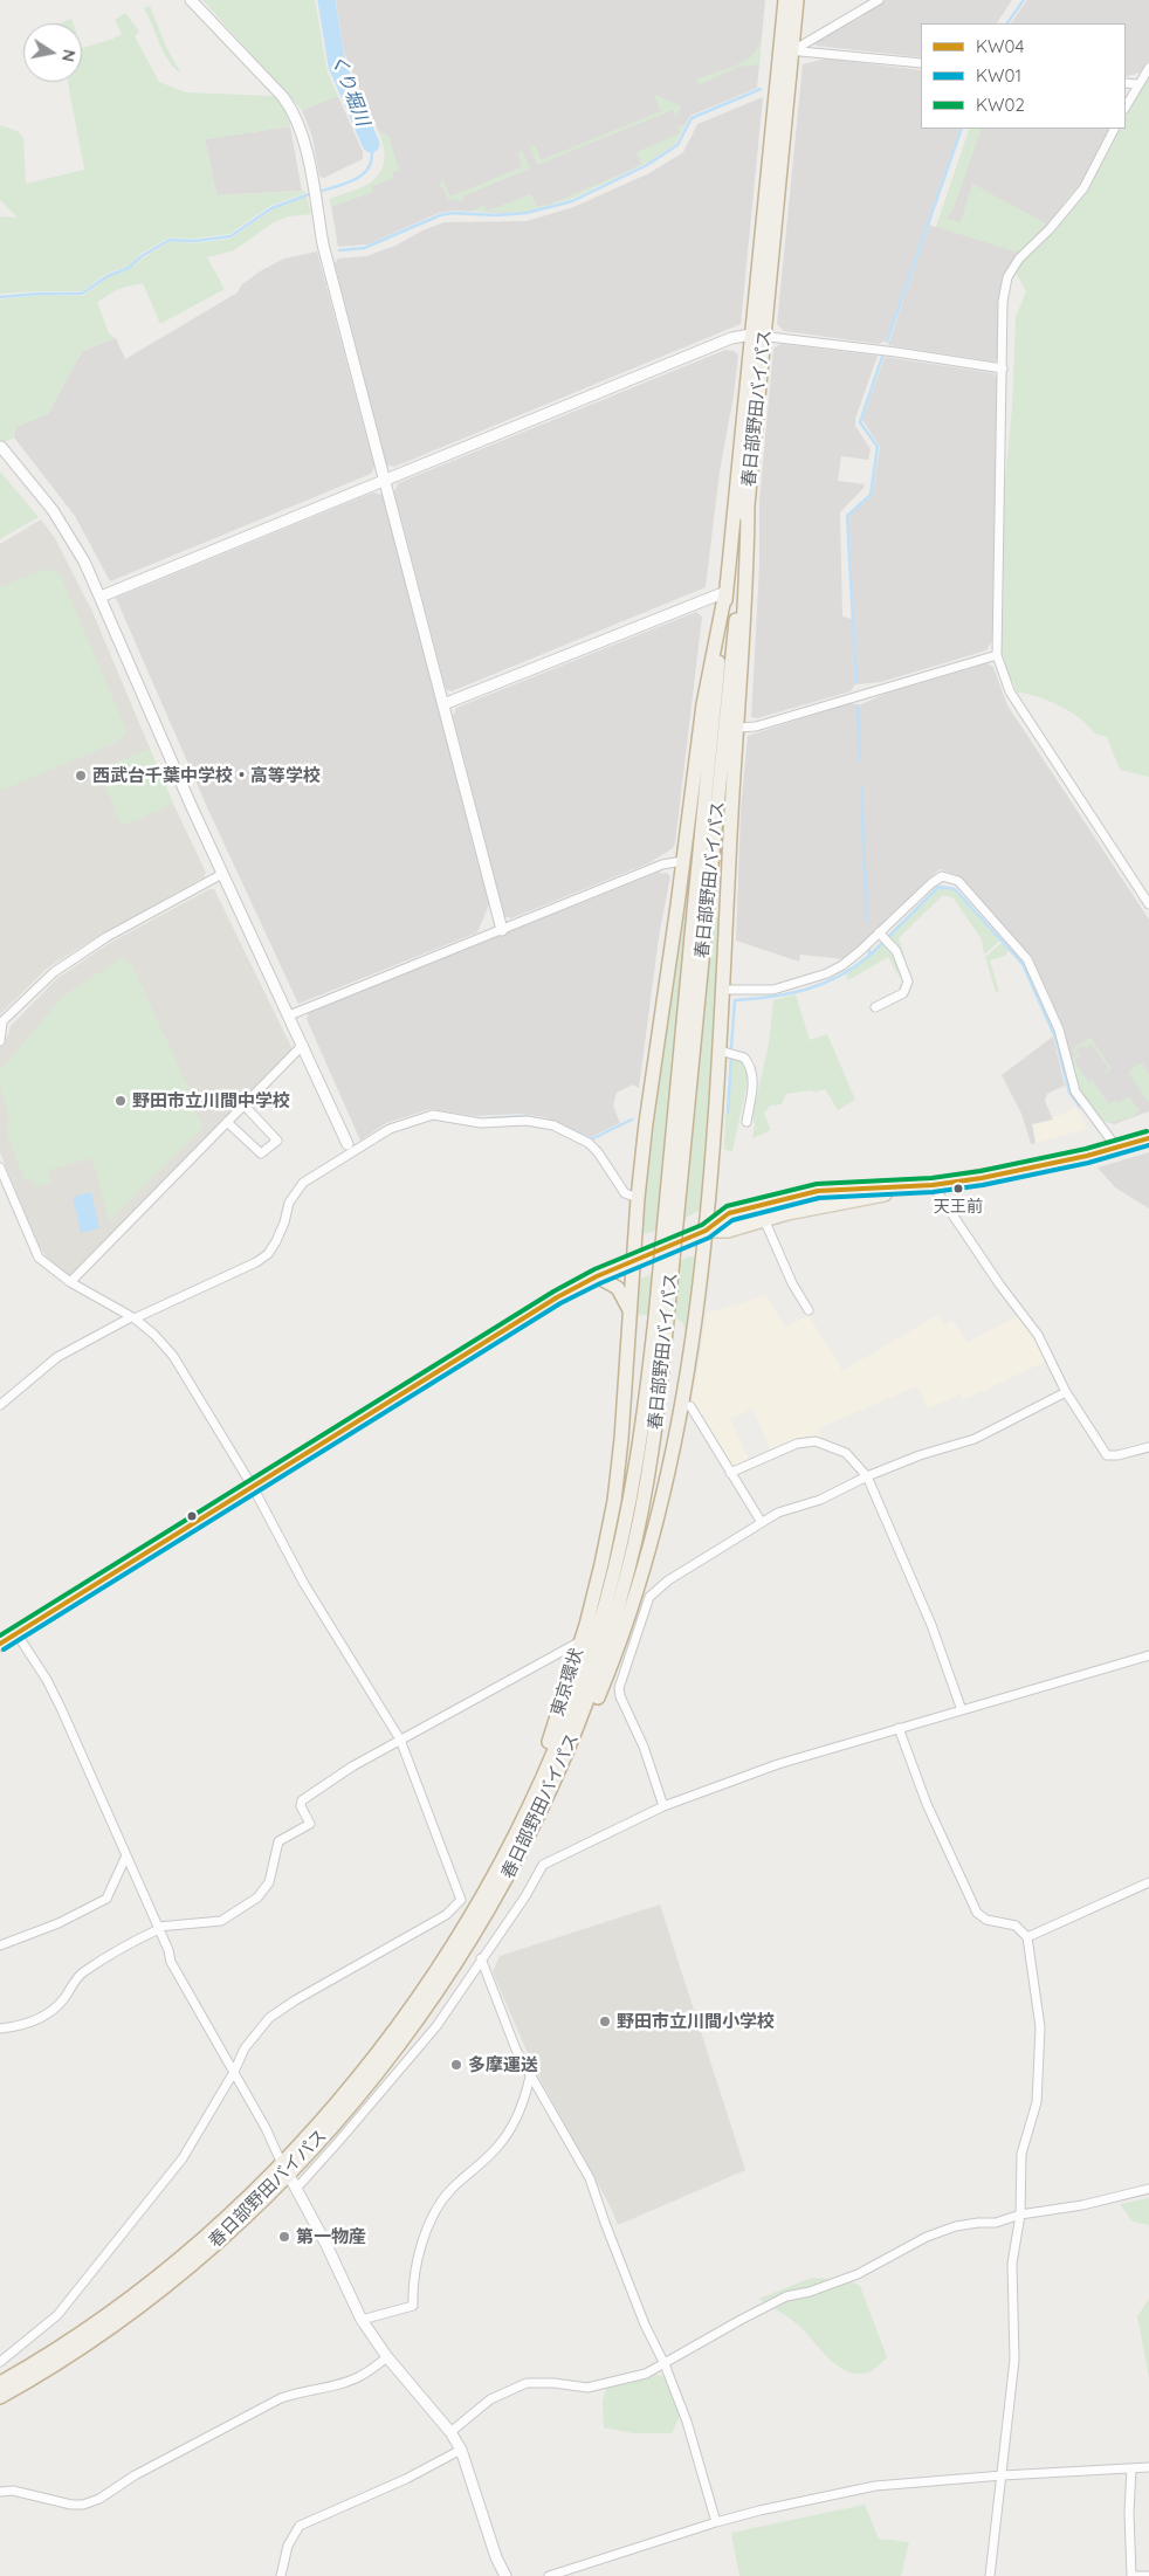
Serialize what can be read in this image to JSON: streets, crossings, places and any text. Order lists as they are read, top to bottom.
{
  "streets": {
    "highway": ["春日部野田バイパス", "東京環状"]
  },
  "crossings": [
    ["春日部野田バイパス", "東京環状"]
  ],
  "water": ["くり堀川"],
  "places": [
    "西武台千葉中学校・高等学校",
    "野田市立川間中学校",
    "天王前",
    "野田市立川間小学校",
    "多摩運送",
    "第一物産"
  ],
  "lines": ["transit line KW02", "transit line KW04", "transit line KW01"],
  "legend": ["KW04", "KW01", "KW02"],
  "north": "right"
}
